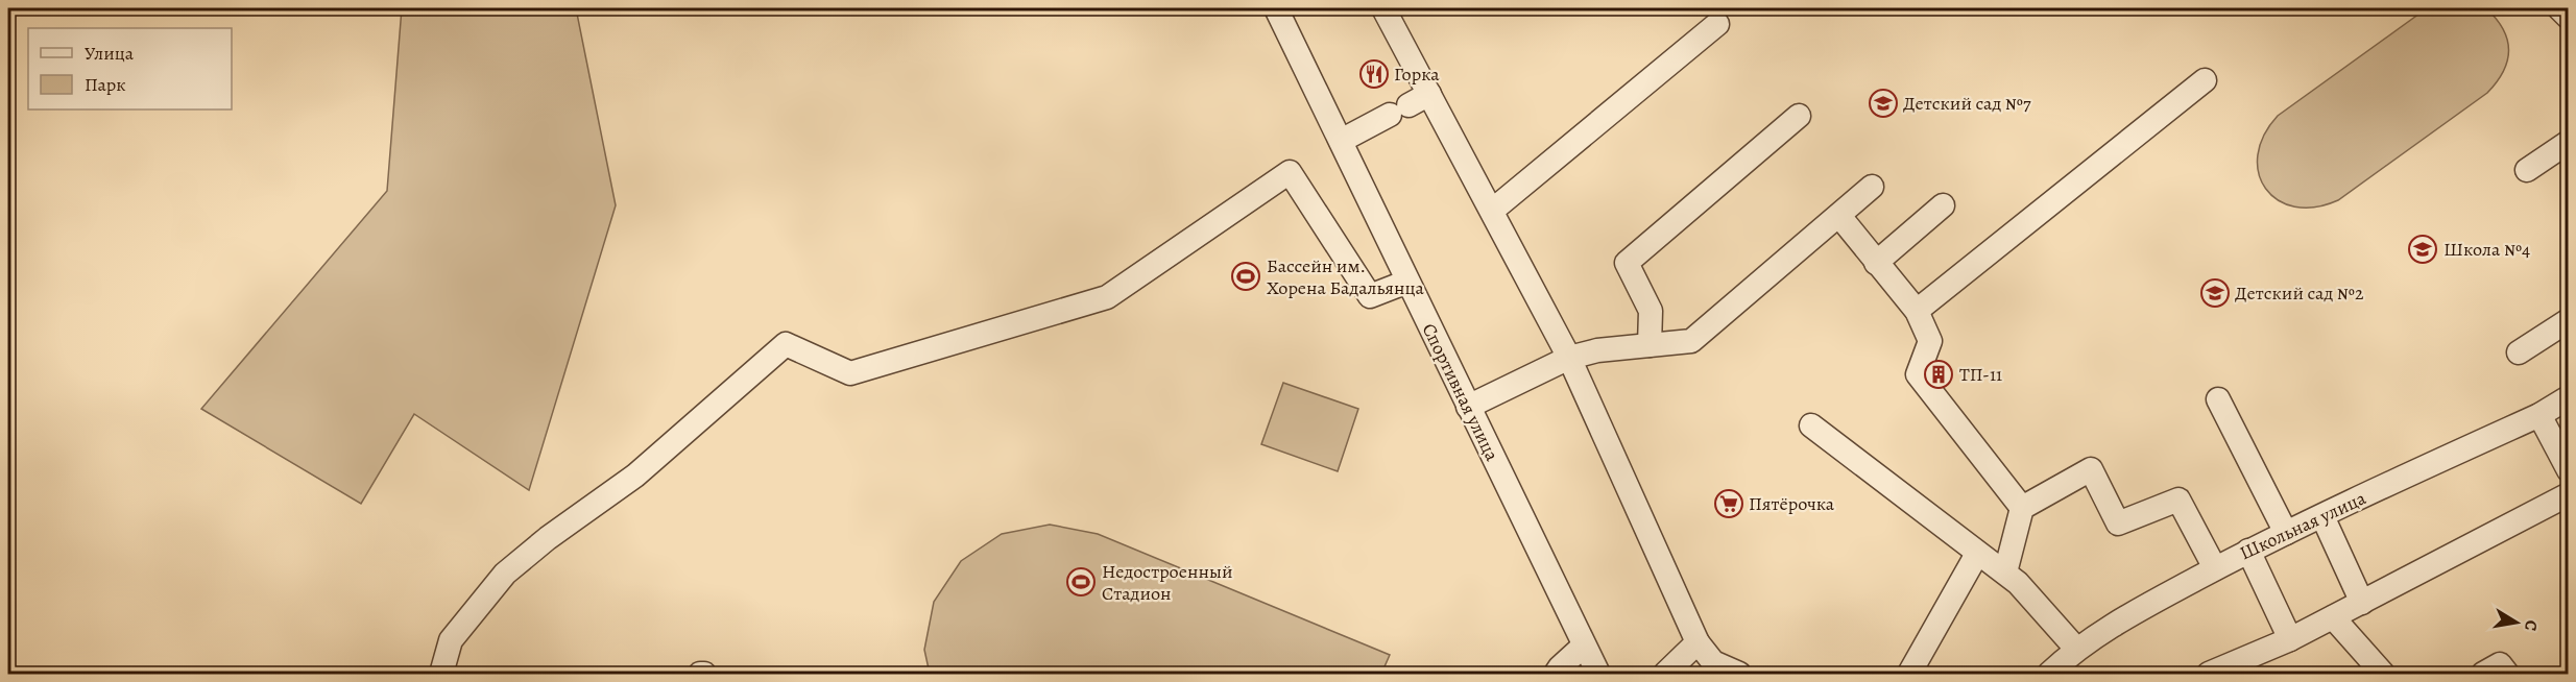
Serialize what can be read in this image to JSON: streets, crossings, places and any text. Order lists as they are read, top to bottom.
{
  "streets": {
    "street": ["Спортивная улица", "Школьная улица"]
  },
  "places": {
    "restaurant": ["Горка"],
    "school or university": ["Детский сад №7", "Школа №4", "Детский сад №2"],
    "sports": ["Бассейн им. Хорена Бадальянца", "Недостроенный Стадион"],
    "building": ["ТП-11"],
    "supermarket": ["Пятёрочка"]
  },
  "legend": ["Улица", "Парк"],
  "north": "right"
}
